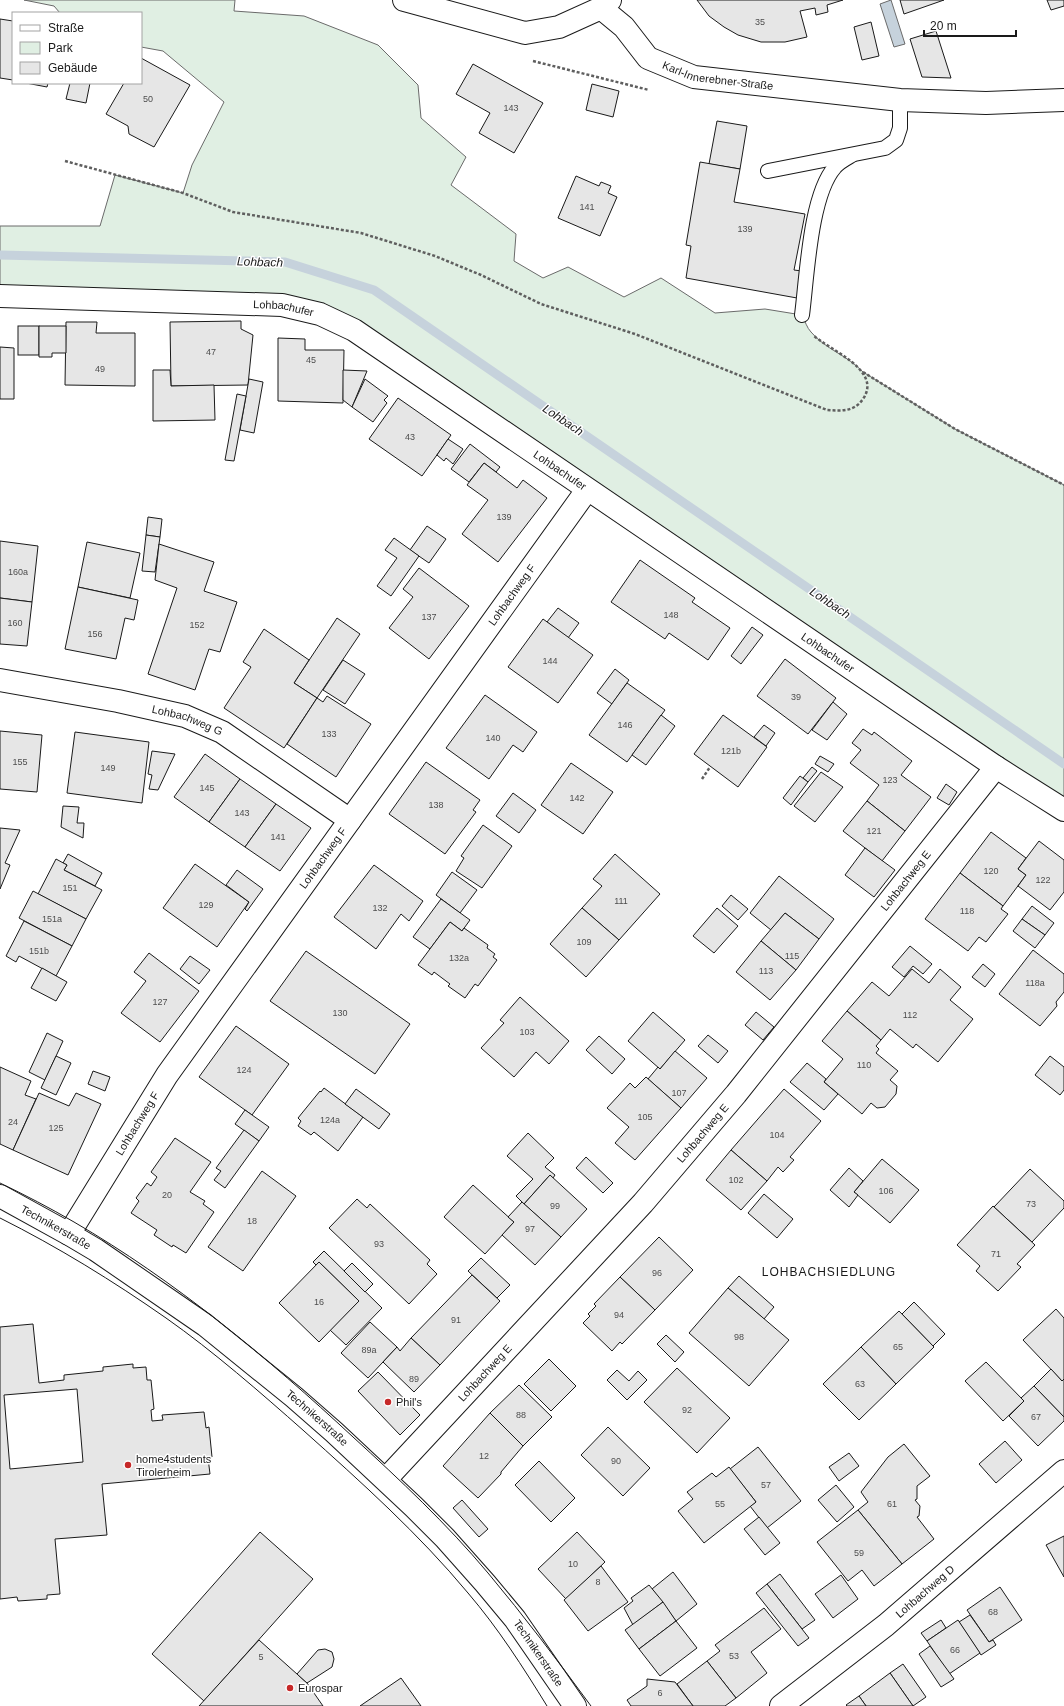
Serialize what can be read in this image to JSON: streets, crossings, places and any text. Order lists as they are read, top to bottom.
{
  "streets": {
    "street": [
      "Karl-Innerebner-Straße",
      "Lohbachufer",
      "Lohbachweg F",
      "Lohbachweg G",
      "Lohbachweg E",
      "Technikerstraße",
      "Lohbachweg D"
    ]
  },
  "crossings": [
    ["Lohbachufer", "Lohbachweg F"],
    ["Lohbachufer", "Lohbachweg E"],
    ["Lohbachweg F", "Lohbachweg G"],
    ["Lohbachweg F", "Technikerstraße"],
    ["Lohbachweg E", "Technikerstraße"]
  ],
  "districts": ["LOHBACHSIEDLUNG"],
  "water": ["Lohbach"],
  "places": ["Phil's", "home4students Tirolerheim", "Eurospar"],
  "house_numbers": [
    "35",
    "50",
    "143",
    "141",
    "139",
    "47",
    "45",
    "49",
    "43",
    "139",
    "160a",
    "148",
    "137",
    "160",
    "152",
    "156",
    "144",
    "39",
    "146",
    "133",
    "140",
    "121b",
    "155",
    "149",
    "123",
    "145",
    "142",
    "138",
    "143",
    "121",
    "141",
    "120",
    "122",
    "151",
    "111",
    "129",
    "132",
    "118",
    "151a",
    "109",
    "151b",
    "115",
    "132a",
    "113",
    "118a",
    "127",
    "130",
    "112",
    "103",
    "110",
    "124",
    "107",
    "105",
    "124a",
    "24",
    "125",
    "104",
    "102",
    "106",
    "20",
    "73",
    "99",
    "18",
    "97",
    "93",
    "71",
    "96",
    "16",
    "94",
    "91",
    "98",
    "65",
    "89a",
    "89",
    "63",
    "92",
    "88",
    "67",
    "12",
    "90",
    "57",
    "55",
    "61",
    "59",
    "10",
    "8",
    "68",
    "66",
    "53",
    "5",
    "6"
  ],
  "legend": ["Straße", "Park", "Gebäude"],
  "scale_bar": "20 m"
}
